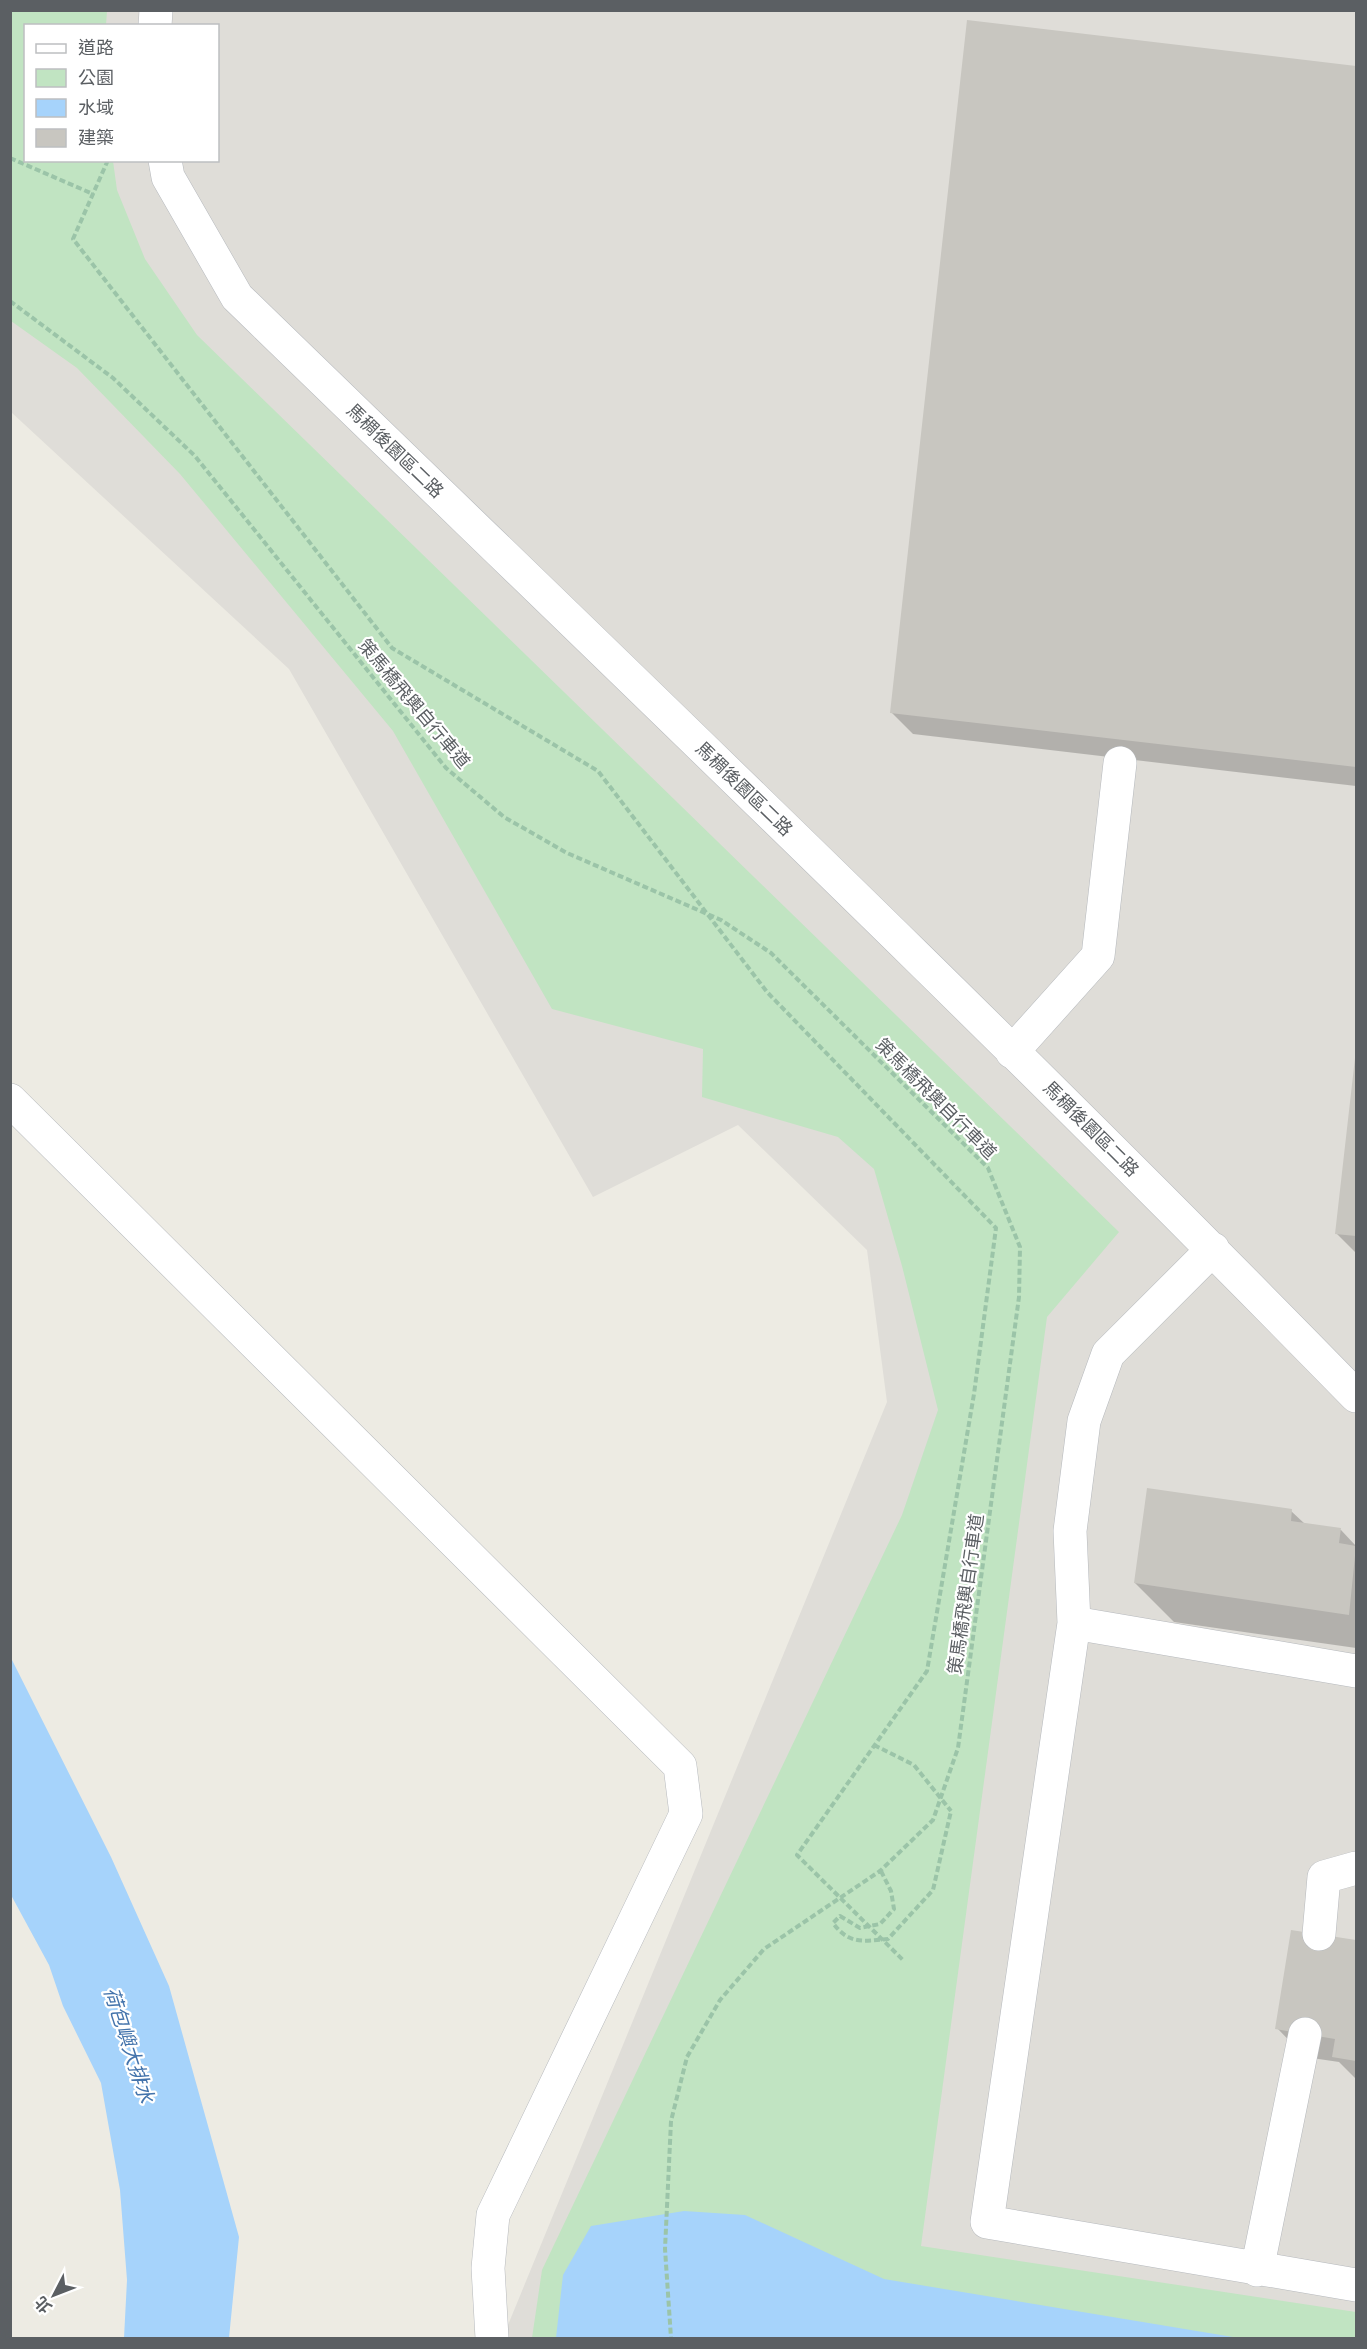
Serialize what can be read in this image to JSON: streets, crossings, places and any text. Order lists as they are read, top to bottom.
{
  "streets": {
    "street": ["馬稠後園區二路"],
    "path": ["策馬橋飛輿自行車道"]
  },
  "water": ["荷包嶼大排水"],
  "legend": [
    "道路",
    "公園",
    "水域",
    "建築"
  ],
  "north": "bottom left"
}
